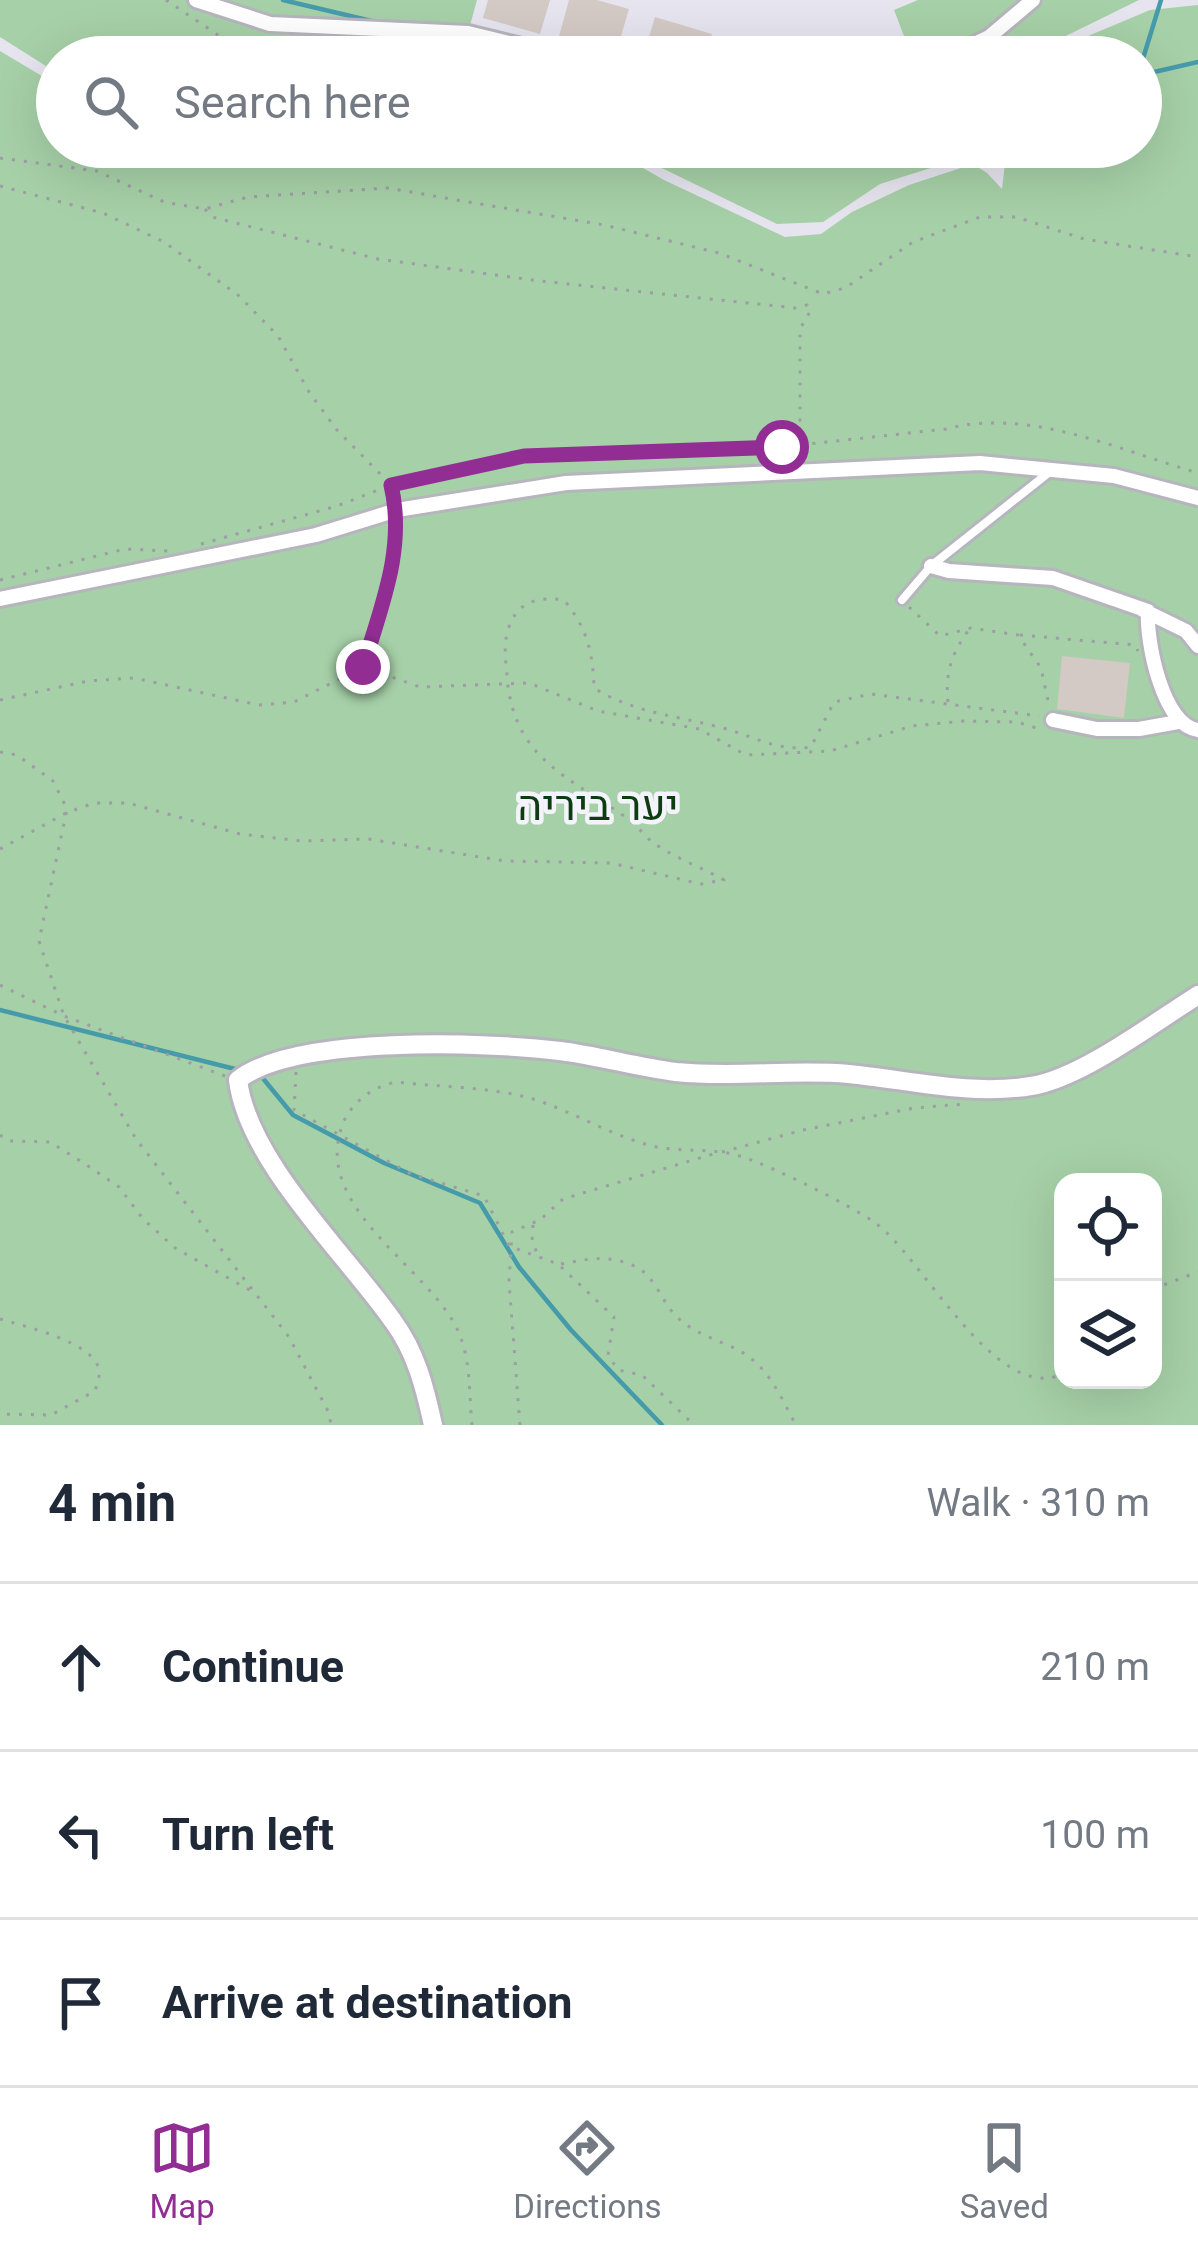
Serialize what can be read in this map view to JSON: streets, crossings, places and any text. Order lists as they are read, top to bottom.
{
  "parks": ["יער ביריה"],
  "page": {
    "search": "Search here",
    "heading": ["4 min", "Walk · 310 m"],
    "list": [
      ["Continue", "210 m"],
      ["Turn left", "100 m"],
      "Arrive at destination"
    ],
    "nav": ["Map", "Directions", "Saved"]
  }
}
